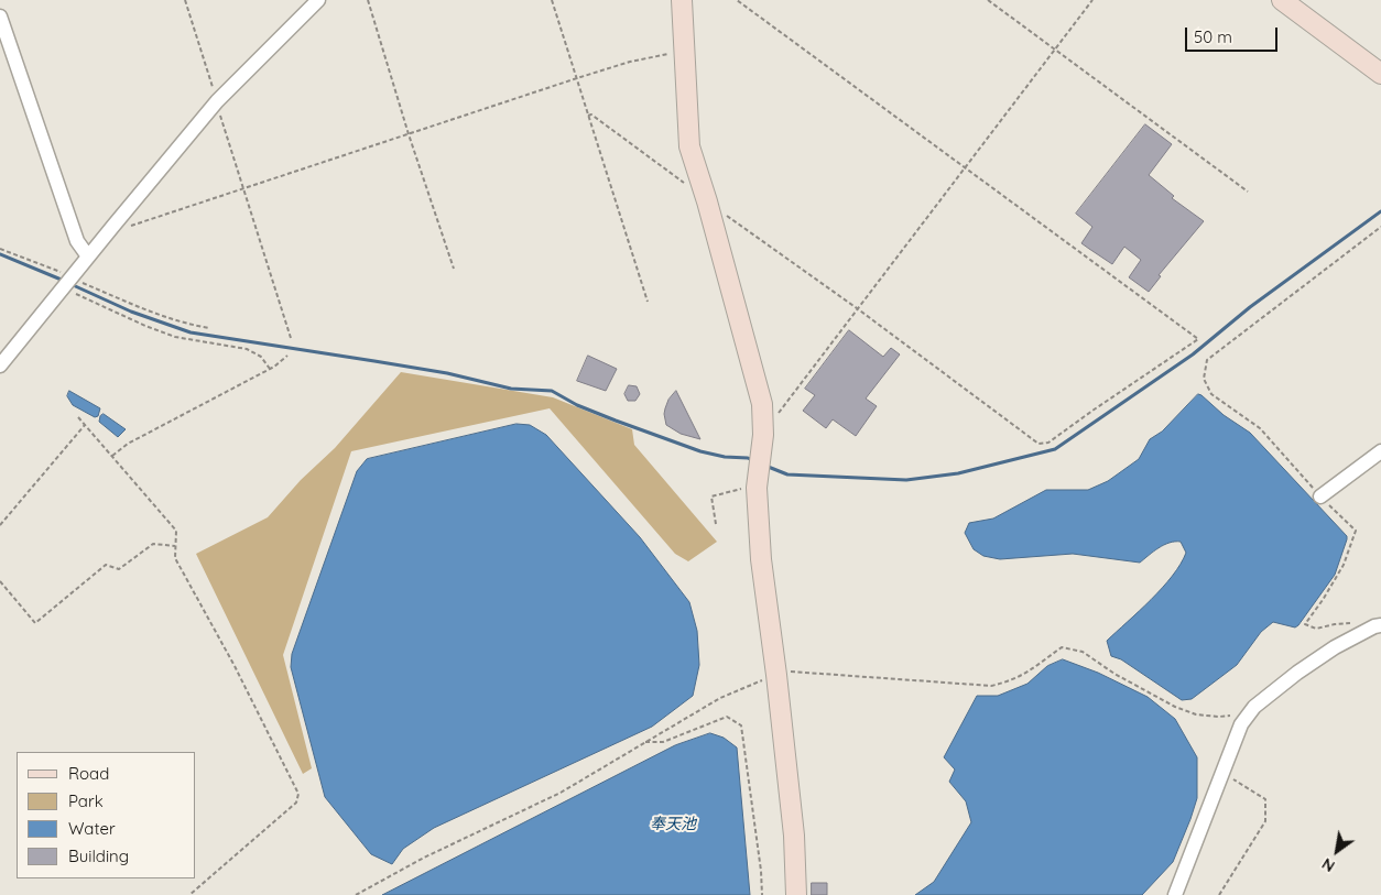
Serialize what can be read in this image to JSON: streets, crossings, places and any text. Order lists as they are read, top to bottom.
{
  "water": ["奉天池"],
  "legend": [
    "Road",
    "Park",
    "Water",
    "Building"
  ],
  "scale_bar": "50 m",
  "north": "bottom left"
}
